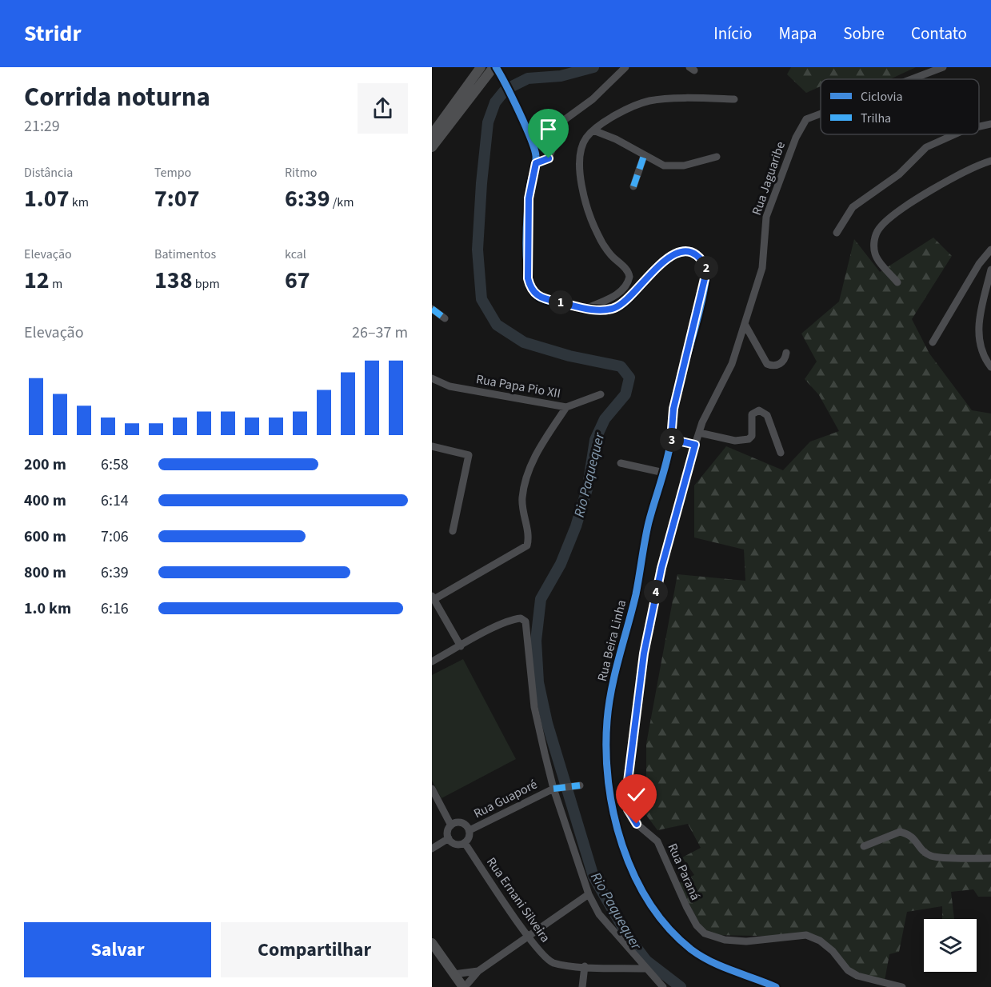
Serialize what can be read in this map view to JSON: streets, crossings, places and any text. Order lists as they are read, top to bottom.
{
  "streets": {
    "street": [
      "Rua Jaguaribe",
      "Rua Papa Pio XII",
      "Rua Beira Linha",
      "Rua Guaporé",
      "Rua Paraná",
      "Rua Ernani Silveira"
    ]
  },
  "crossings": [
    ["Rua Jaguaribe", "Rua Paraná"],
    ["Rua Guaporé", "Rua Ernani Silveira"]
  ],
  "water": ["Rio Paquequer"],
  "legend": ["Ciclovia", "Trilha"],
  "page": {
    "header": "Stridr",
    "nav": [
      "Início",
      "Mapa",
      "Sobre",
      "Contato"
    ],
    "heading": ["Corrida noturna", "21:29"],
    "stats": [
      ["Distância", "1.07 km"],
      ["Tempo", "7:07"],
      ["Ritmo", "6:39 /km"],
      ["Elevação", "12 m"],
      ["Batimentos", "138 bpm"],
      ["kcal", "67"]
    ],
    "pins": [
      "2",
      "1",
      "3",
      "4"
    ],
    "chart": ["Elevação", "26–37 m"],
    "list": [
      {
        "name": "200 m",
        "note": "6:58"
      },
      {
        "name": "400 m",
        "note": "6:14"
      },
      {
        "name": "600 m",
        "note": "7:06"
      },
      {
        "name": "800 m",
        "note": "6:39"
      },
      {
        "name": "1.0 km",
        "note": "6:16"
      }
    ],
    "buttons": ["Salvar", "Compartilhar"]
  }
}
